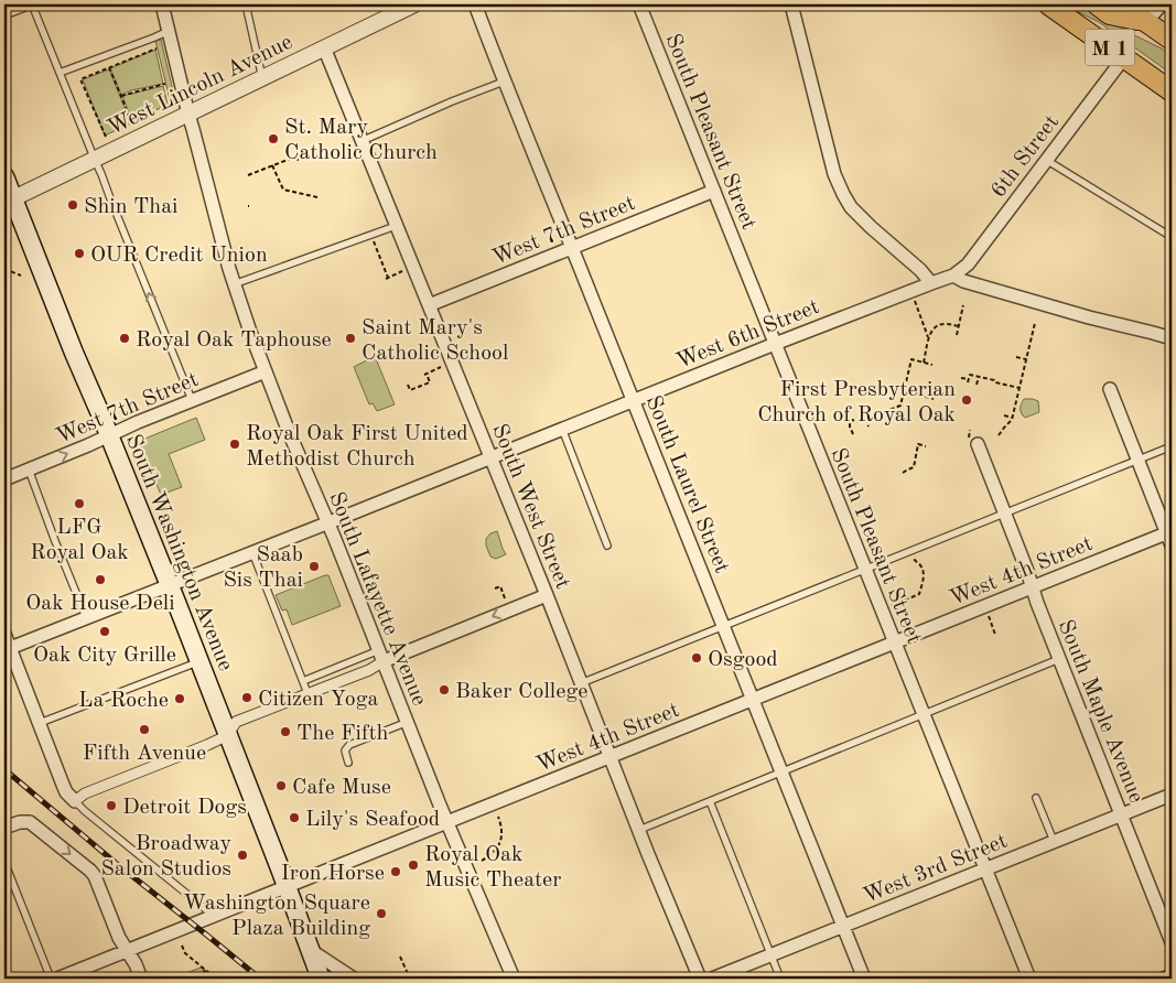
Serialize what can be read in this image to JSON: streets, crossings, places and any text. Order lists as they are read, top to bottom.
{
  "streets": {
    "main road": ["M 1", "South Washington Avenue"],
    "street": [
      "West Lincoln Avenue",
      "South Pleasant Street",
      "6th Street",
      "West 7th Street",
      "West 6th Street",
      "South Laurel Street",
      "South West Street",
      "West 4th Street",
      "South Lafayette Avenue",
      "South Maple Avenue",
      "West 3rd Street"
    ]
  },
  "crossings": [
    ["M 1", "6th Street"],
    ["West Lincoln Avenue", "South West Street"],
    ["West Lincoln Avenue", "South Washington Avenue"],
    ["West Lincoln Avenue", "South Lafayette Avenue"],
    ["South Pleasant Street", "West 7th Street"],
    ["South Pleasant Street", "West 6th Street"],
    ["South Pleasant Street", "West 4th Street"],
    ["South Pleasant Street", "West 3rd Street"],
    ["6th Street", "West 6th Street"],
    ["West 7th Street", "South Laurel Street"],
    ["West 7th Street", "South West Street"],
    ["West 7th Street", "South Washington Avenue"],
    ["West 7th Street", "South Lafayette Avenue"],
    ["West 6th Street", "South Laurel Street"],
    ["West 6th Street", "South West Street"],
    ["West 6th Street", "South Washington Avenue"],
    ["West 6th Street", "South Lafayette Avenue"],
    ["South Laurel Street", "West 4th Street"],
    ["South Laurel Street", "West 3rd Street"],
    ["South West Street", "West 4th Street"],
    ["South Washington Avenue", "West 4th Street"],
    ["West 4th Street", "South Lafayette Avenue"],
    ["West 4th Street", "South Maple Avenue"],
    ["South Maple Avenue", "West 3rd Street"]
  ],
  "places": [
    "St. Mary Catholic Church",
    "Shin Thai",
    "OUR Credit Union",
    "Royal Oak Taphouse",
    "Saint Mary's Catholic School",
    "First Presbyterian Church of Royal Oak",
    "Royal Oak First United Methodist Church",
    "LFG Royal Oak",
    "Saab Sis Thai",
    "Oak House Deli",
    "Oak City Grille",
    "Osgood",
    "Baker College",
    "Citizen Yoga",
    "La Roche",
    "Fifth Avenue",
    "The Fifth",
    "Cafe Muse",
    "Detroit Dogs",
    "Lily's Seafood",
    "Broadway Salon Studios",
    "Royal Oak Music Theater",
    "Iron Horse",
    "Washington Square Plaza Building"
  ]
}
